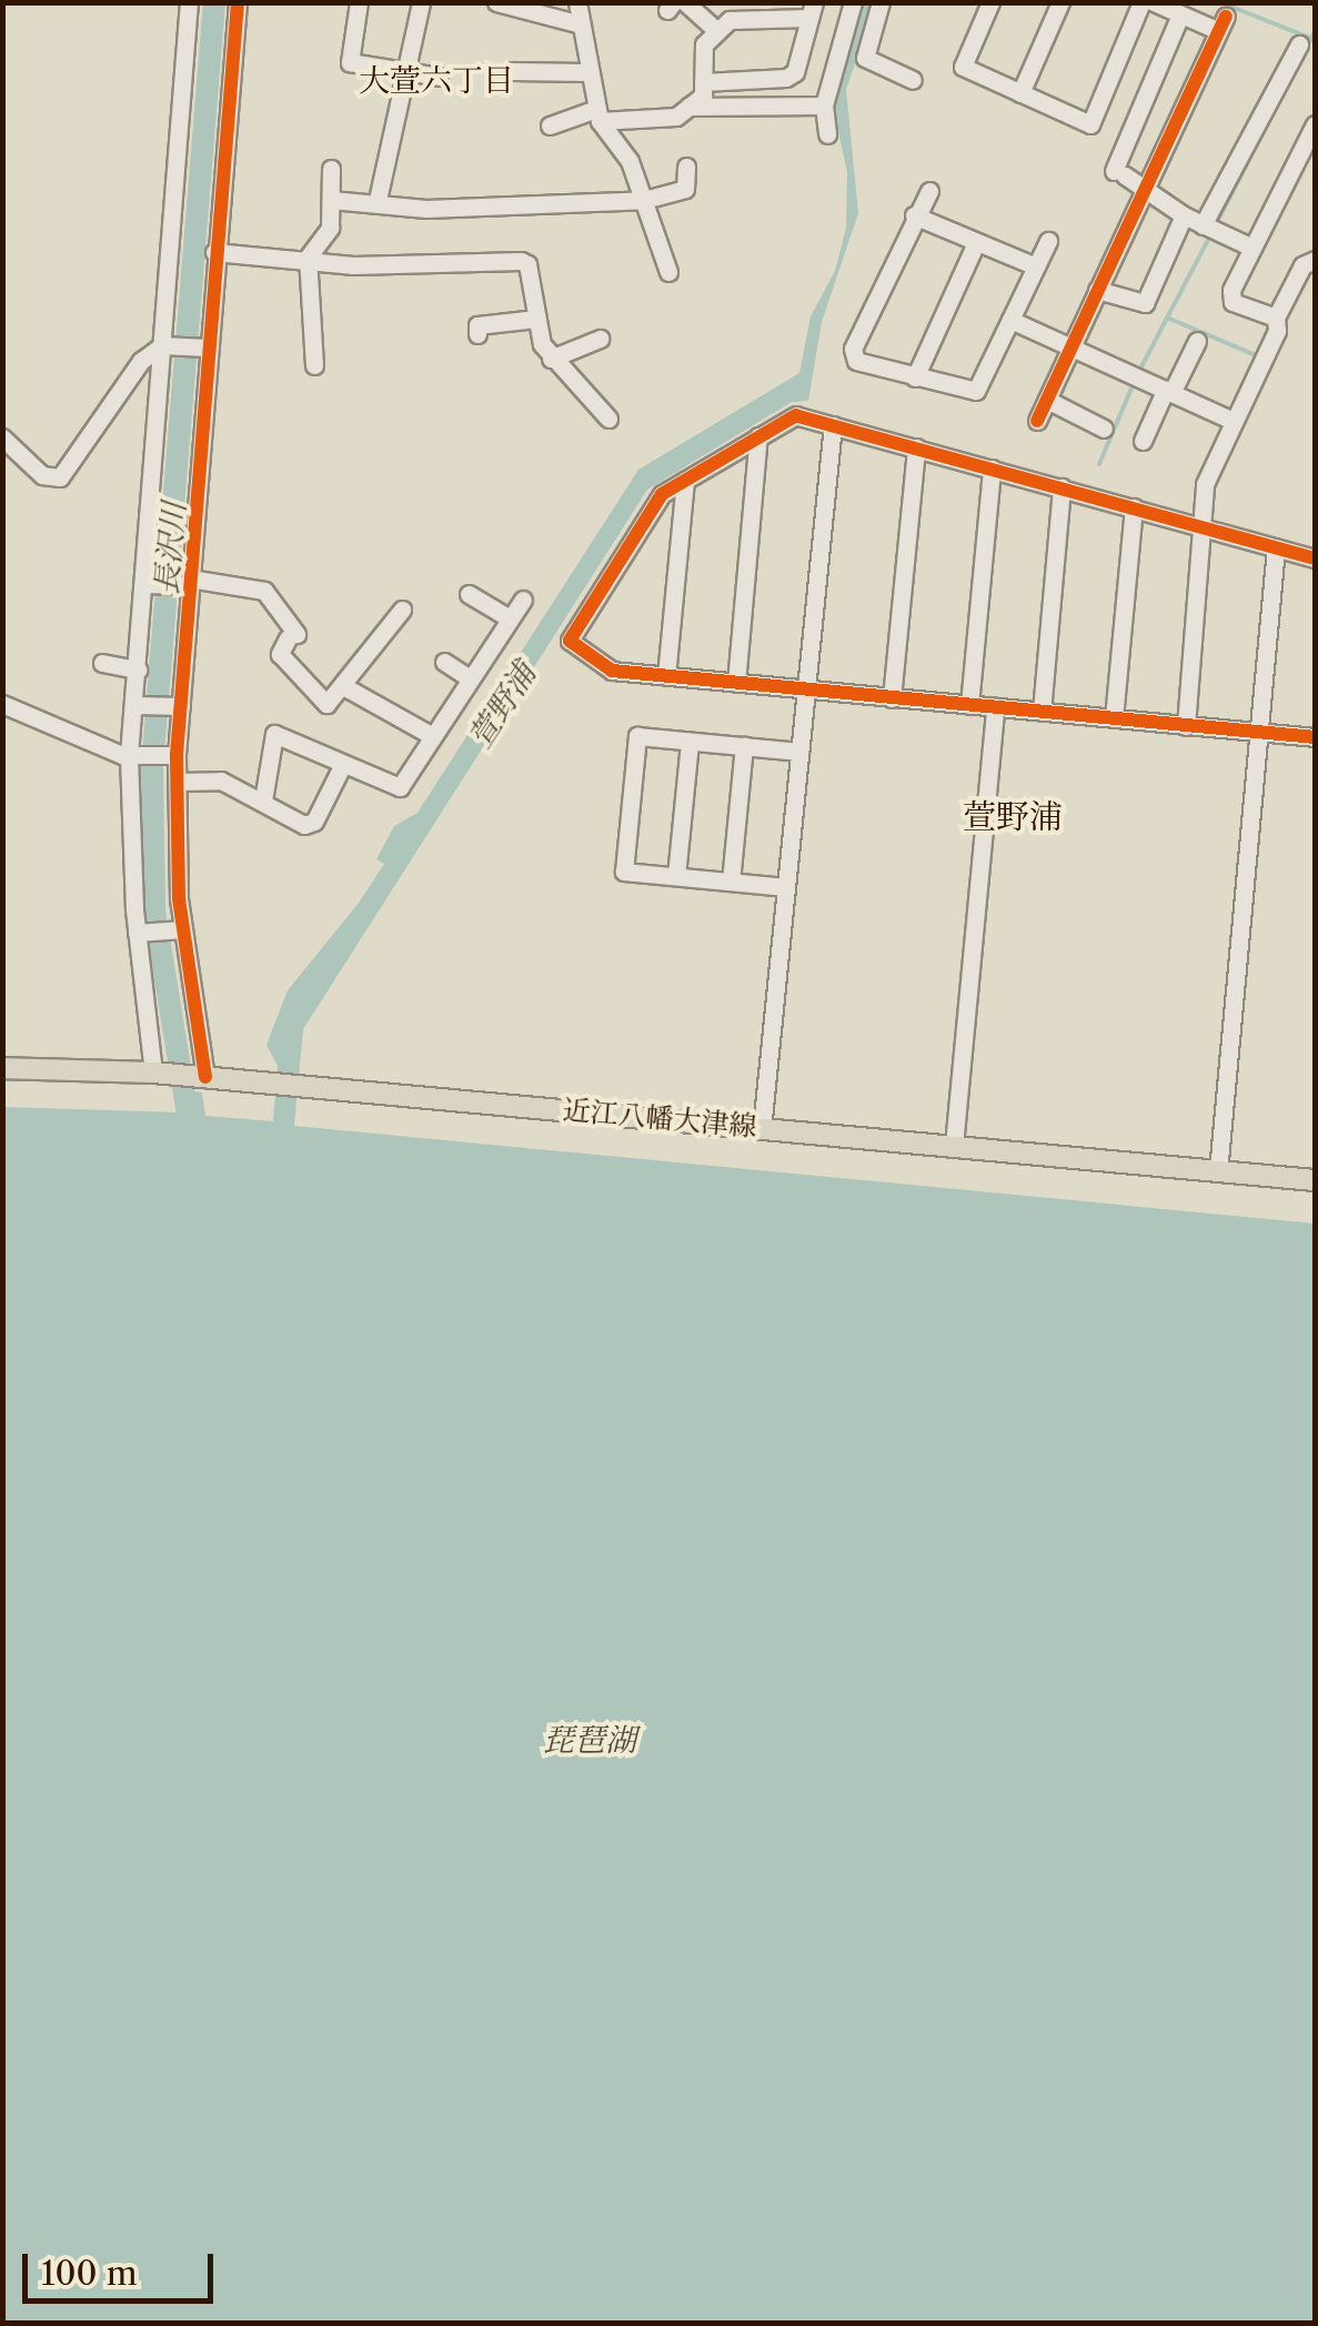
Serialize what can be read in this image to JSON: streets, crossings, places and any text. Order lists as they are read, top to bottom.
{
  "streets": {
    "main road": ["近江八幡大津線"]
  },
  "districts": ["大萱六丁目", "萱野浦"],
  "water": ["長沢川", "萱野浦", "琵琶湖"],
  "scale_bar": "100 m"
}
